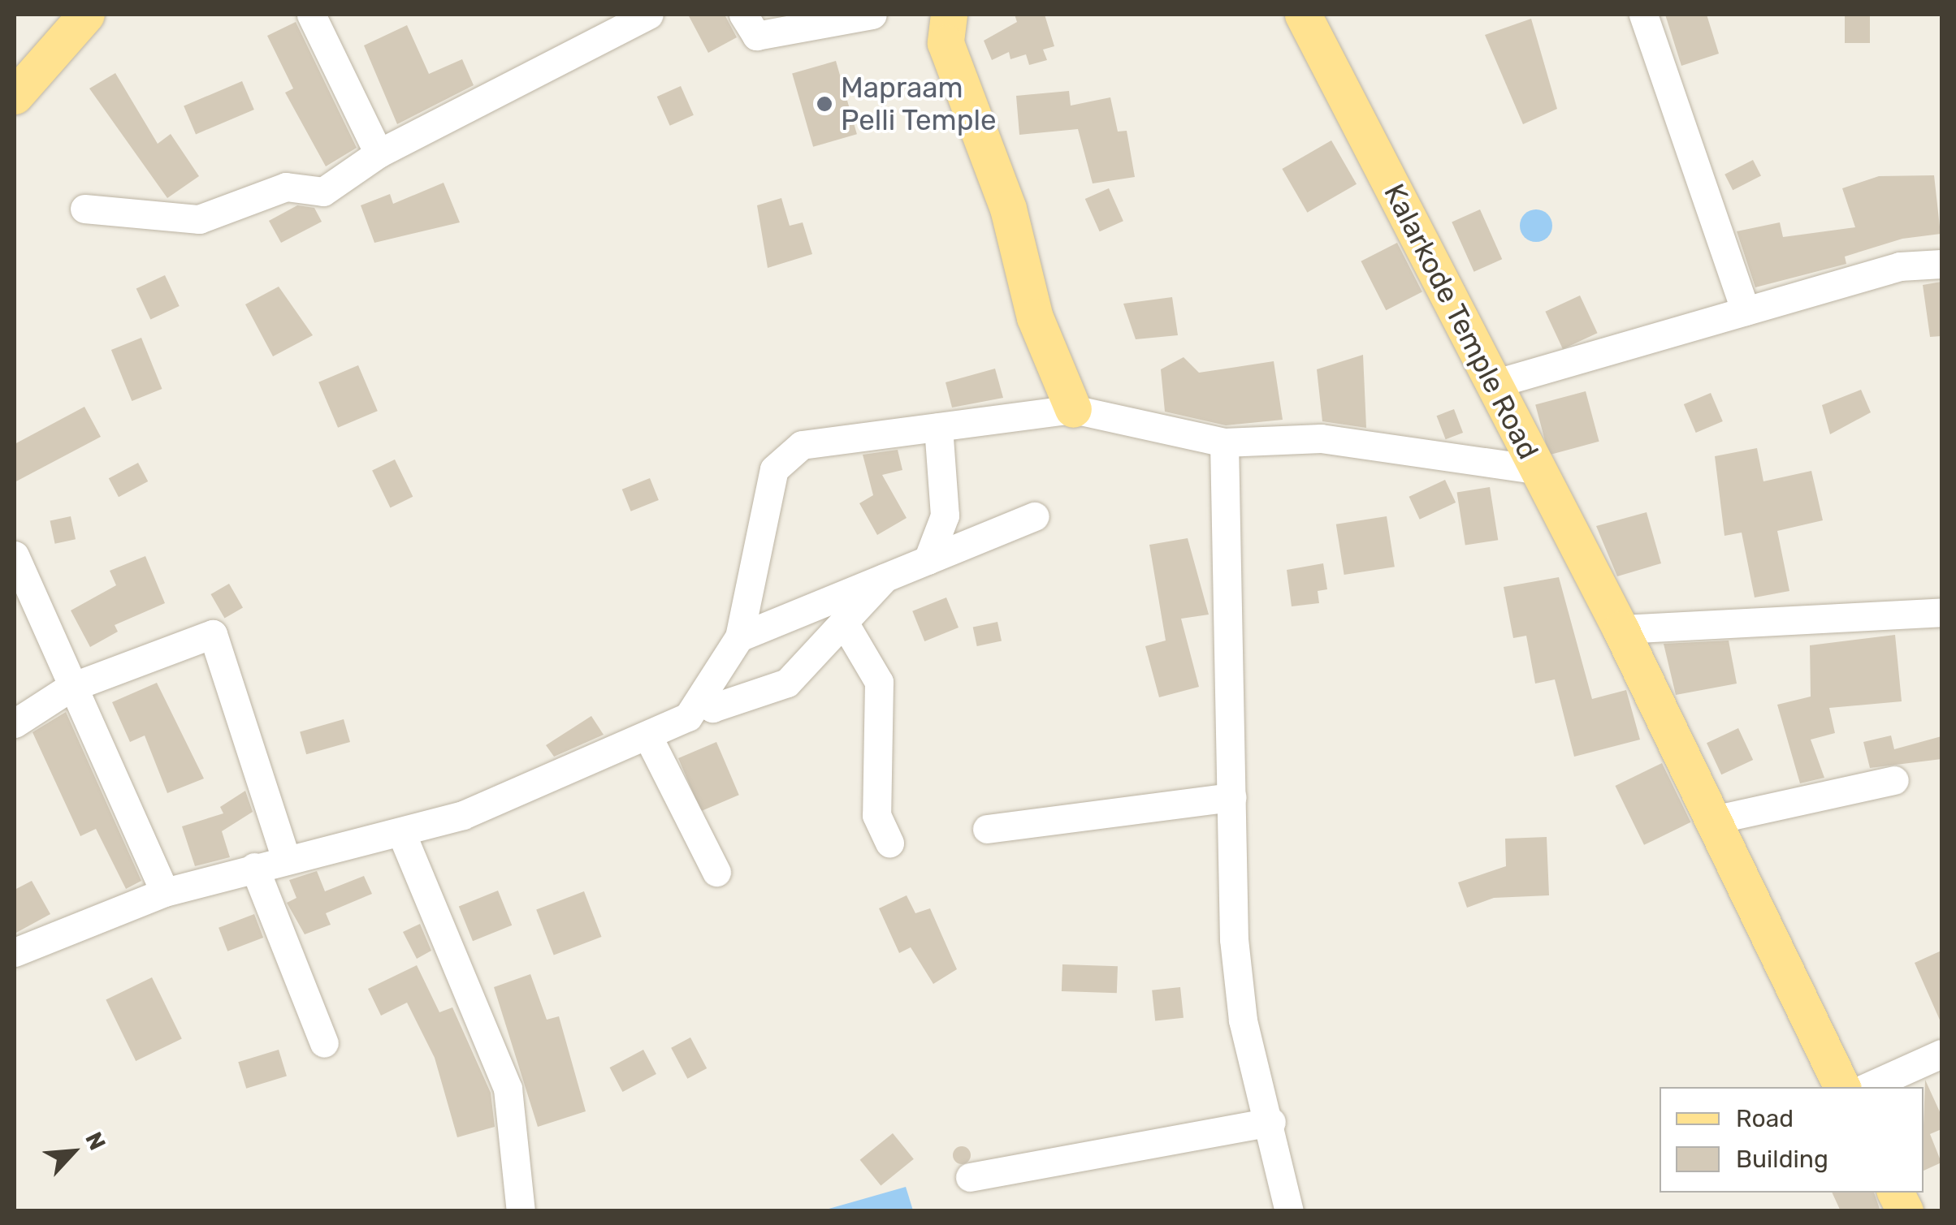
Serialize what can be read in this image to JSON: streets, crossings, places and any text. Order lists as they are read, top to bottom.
{
  "streets": {
    "main road": ["Kalarkode Temple Road"]
  },
  "places": ["Mapraam Pelli Temple"],
  "legend": ["Road", "Building"],
  "north": "top right"
}
